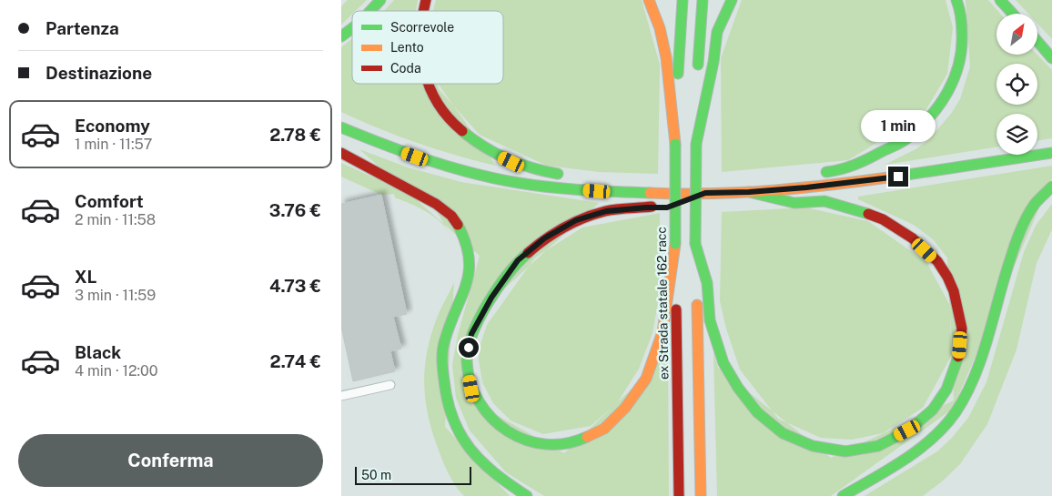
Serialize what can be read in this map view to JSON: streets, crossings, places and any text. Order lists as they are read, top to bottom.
{
  "streets": {
    "highway": ["ex Strada statale 162 racc"]
  },
  "legend": ["Scorrevole", "Lento", "Coda"],
  "scale_bar": "50 m",
  "north": "top right",
  "page": {
    "banner": ["Partenza", "Destinazione"],
    "list": [
      {
        "name": "Economy",
        "note": "1 min · 11:57",
        "value": "2.78 €"
      },
      {
        "name": "Comfort",
        "note": "2 min · 11:58",
        "value": "3.76 €"
      },
      {
        "name": "XL",
        "note": "3 min · 11:59",
        "value": "4.73 €"
      },
      {
        "name": "Black",
        "note": "4 min · 12:00",
        "value": "2.74 €"
      }
    ],
    "bubble": "1 min",
    "buttons": "Conferma",
    "scale": "50 m"
  }
}
